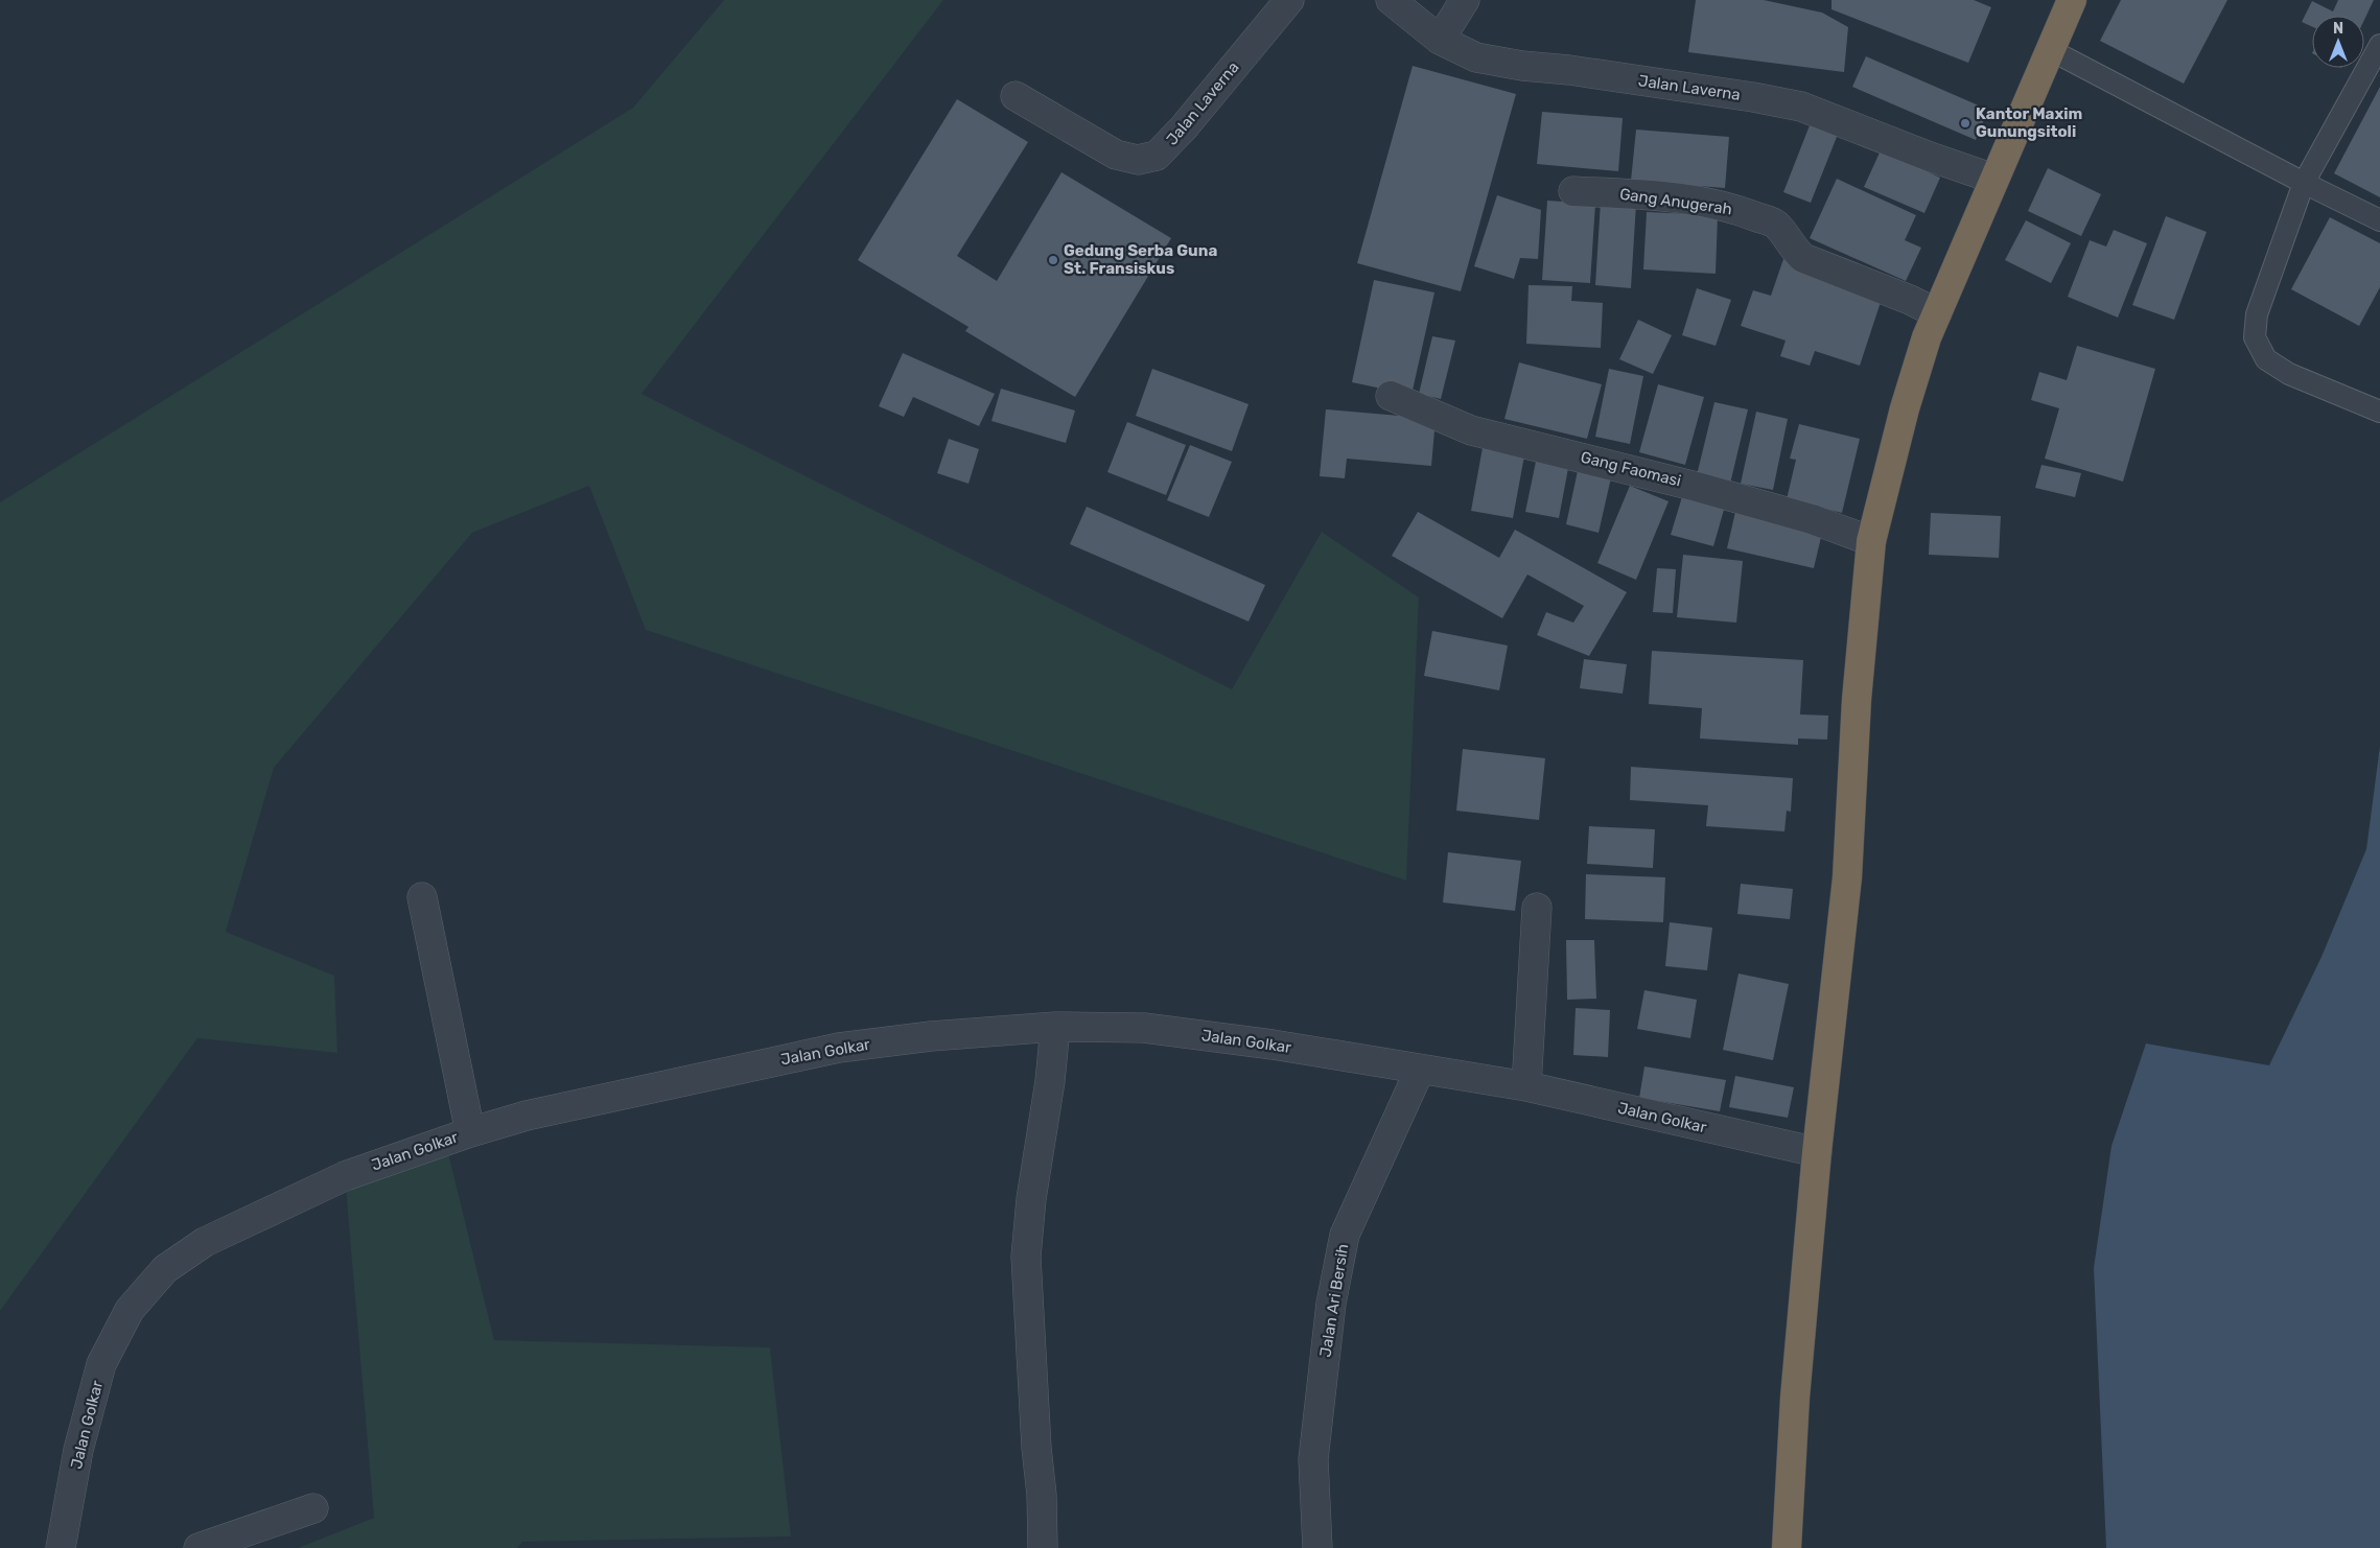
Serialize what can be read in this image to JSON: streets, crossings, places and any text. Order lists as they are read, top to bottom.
{
  "streets": {
    "street": [
      "Jalan Laverna",
      "Gang Anugerah",
      "Gang Faomasi",
      "Jalan Golkar",
      "Jalan Ari Bersih"
    ]
  },
  "crossings": [
    ["Jalan Golkar", "Jalan Ari Bersih"]
  ],
  "places": ["Kantor Maxim Gunungsitoli", "Gedung Serba Guna St. Fransiskus"],
  "north": "top"
}
